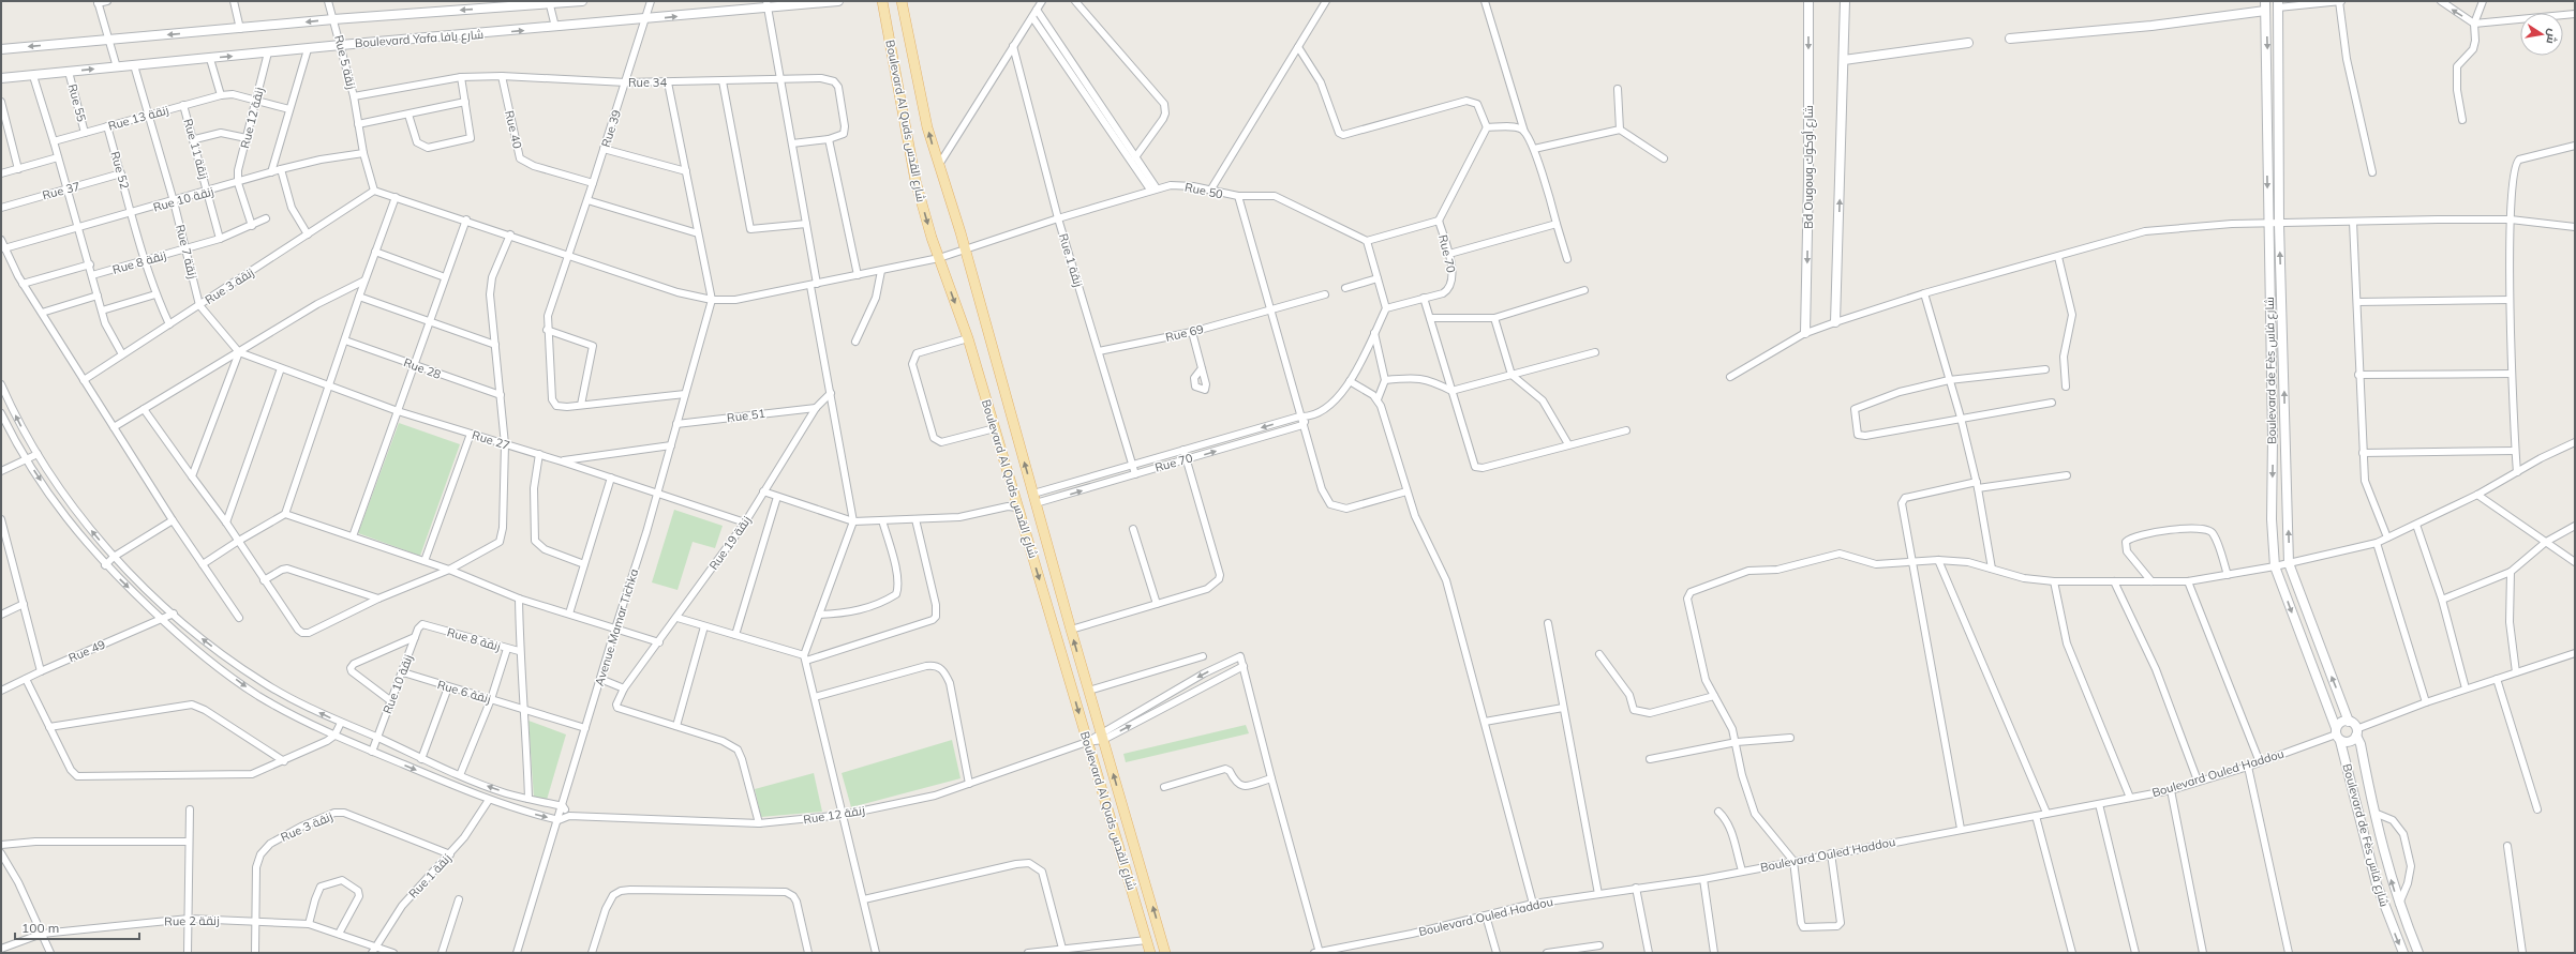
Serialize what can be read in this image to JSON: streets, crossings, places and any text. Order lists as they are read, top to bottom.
{
  "streets": {
    "main road": ["Boulevard Al Quds شارع القدس"],
    "street": [
      "Boulevard Yafa شارع يافا",
      "Rue 5 زنقة",
      "Rue 34",
      "Rue 55",
      "Rue 13 زنقة",
      "Rue 12 زنقة",
      "Rue 39",
      "Rue 40",
      "Rue 11 زنقة",
      "Bd Ougoug شارع أوكوك",
      "Rue 52",
      "Rue 37",
      "Rue 50",
      "Rue 10 زنقة",
      "Rue 7 زنقة",
      "Rue 70",
      "Rue 1 زنقة",
      "Rue 8 زنقة",
      "Rue 3 زنقة",
      "Rue 69",
      "Rue 28",
      "Boulevard de Fès شارع فاس",
      "Rue 51",
      "Rue 27",
      "Rue 19 زنقة",
      "Avenue Mamar Tichka",
      "Rue 49",
      "Rue 6 زنقة",
      "Boulevard Ouled Haddou",
      "Rue 2 زنقة"
    ]
  },
  "crossings": [
    ["Boulevard Yafa شارع يافا", "Rue 5 زنقة"],
    ["Boulevard Yafa شارع يافا", "Rue 55"],
    ["Boulevard Yafa شارع يافا", "Rue 12 زنقة"],
    ["Boulevard Yafa شارع يافا", "Rue 39"],
    ["Boulevard Yafa شارع يافا", "Rue 7 زنقة"],
    ["Rue 5 زنقة", "Rue 34"],
    ["Rue 5 زنقة", "Rue 50"],
    ["Rue 5 زنقة", "Rue 10 زنقة"],
    ["Rue 5 زنقة", "Rue 3 زنقة"],
    ["Rue 34", "Rue 39"],
    ["Rue 34", "Rue 40"],
    ["Rue 55", "Rue 13 زنقة"],
    ["Rue 13 زنقة", "Rue 12 زنقة"],
    ["Rue 13 زنقة", "Rue 11 زنقة"],
    ["Rue 13 زنقة", "Rue 52"],
    ["Rue 13 زنقة", "Rue 7 زنقة"],
    ["Rue 12 زنقة", "Boulevard Al Quds شارع القدس"],
    ["Rue 12 زنقة", "Rue 10 زنقة"],
    ["Rue 12 زنقة", "Avenue Mamar Tichka"],
    ["Boulevard Al Quds شارع القدس", "Rue 50"],
    ["Boulevard Al Quds شارع القدس", "Rue 70"],
    ["Rue 39", "Rue 40"],
    ["Rue 39", "Rue 50"],
    ["Rue 11 زنقة", "Rue 10 زنقة"],
    ["Rue 11 زنقة", "Rue 8 زنقة"],
    ["Rue 52", "Rue 37"],
    ["Rue 52", "Rue 10 زنقة"],
    ["Rue 52", "Rue 8 زنقة"],
    ["Rue 50", "Rue 1 زنقة"],
    ["Rue 50", "Rue 3 زنقة"],
    ["Rue 50", "Avenue Mamar Tichka"],
    ["Rue 10 زنقة", "Rue 7 زنقة"],
    ["Rue 10 زنقة", "Rue 8 زنقة"],
    ["Rue 10 زنقة", "Rue 6 زنقة"],
    ["Rue 7 زنقة", "Rue 8 زنقة"],
    ["Rue 7 زنقة", "Rue 3 زنقة"],
    ["Rue 7 زنقة", "Rue 27"],
    ["Rue 70", "Rue 1 زنقة"],
    ["Rue 1 زنقة", "Rue 3 زنقة"],
    ["Rue 1 زنقة", "Rue 69"],
    ["Rue 1 زنقة", "Rue 2 زنقة"],
    ["Rue 3 زنقة", "Rue 2 زنقة"],
    ["Boulevard de Fès شارع فاس", "Boulevard Ouled Haddou"],
    ["Rue 51", "Rue 19 زنقة"],
    ["Rue 51", "Avenue Mamar Tichka"],
    ["Rue 27", "Rue 19 زنقة"],
    ["Rue 27", "Avenue Mamar Tichka"],
    ["Avenue Mamar Tichka", "Rue 6 زنقة"]
  ],
  "scale_bar": "100 m",
  "north": "right"
}
